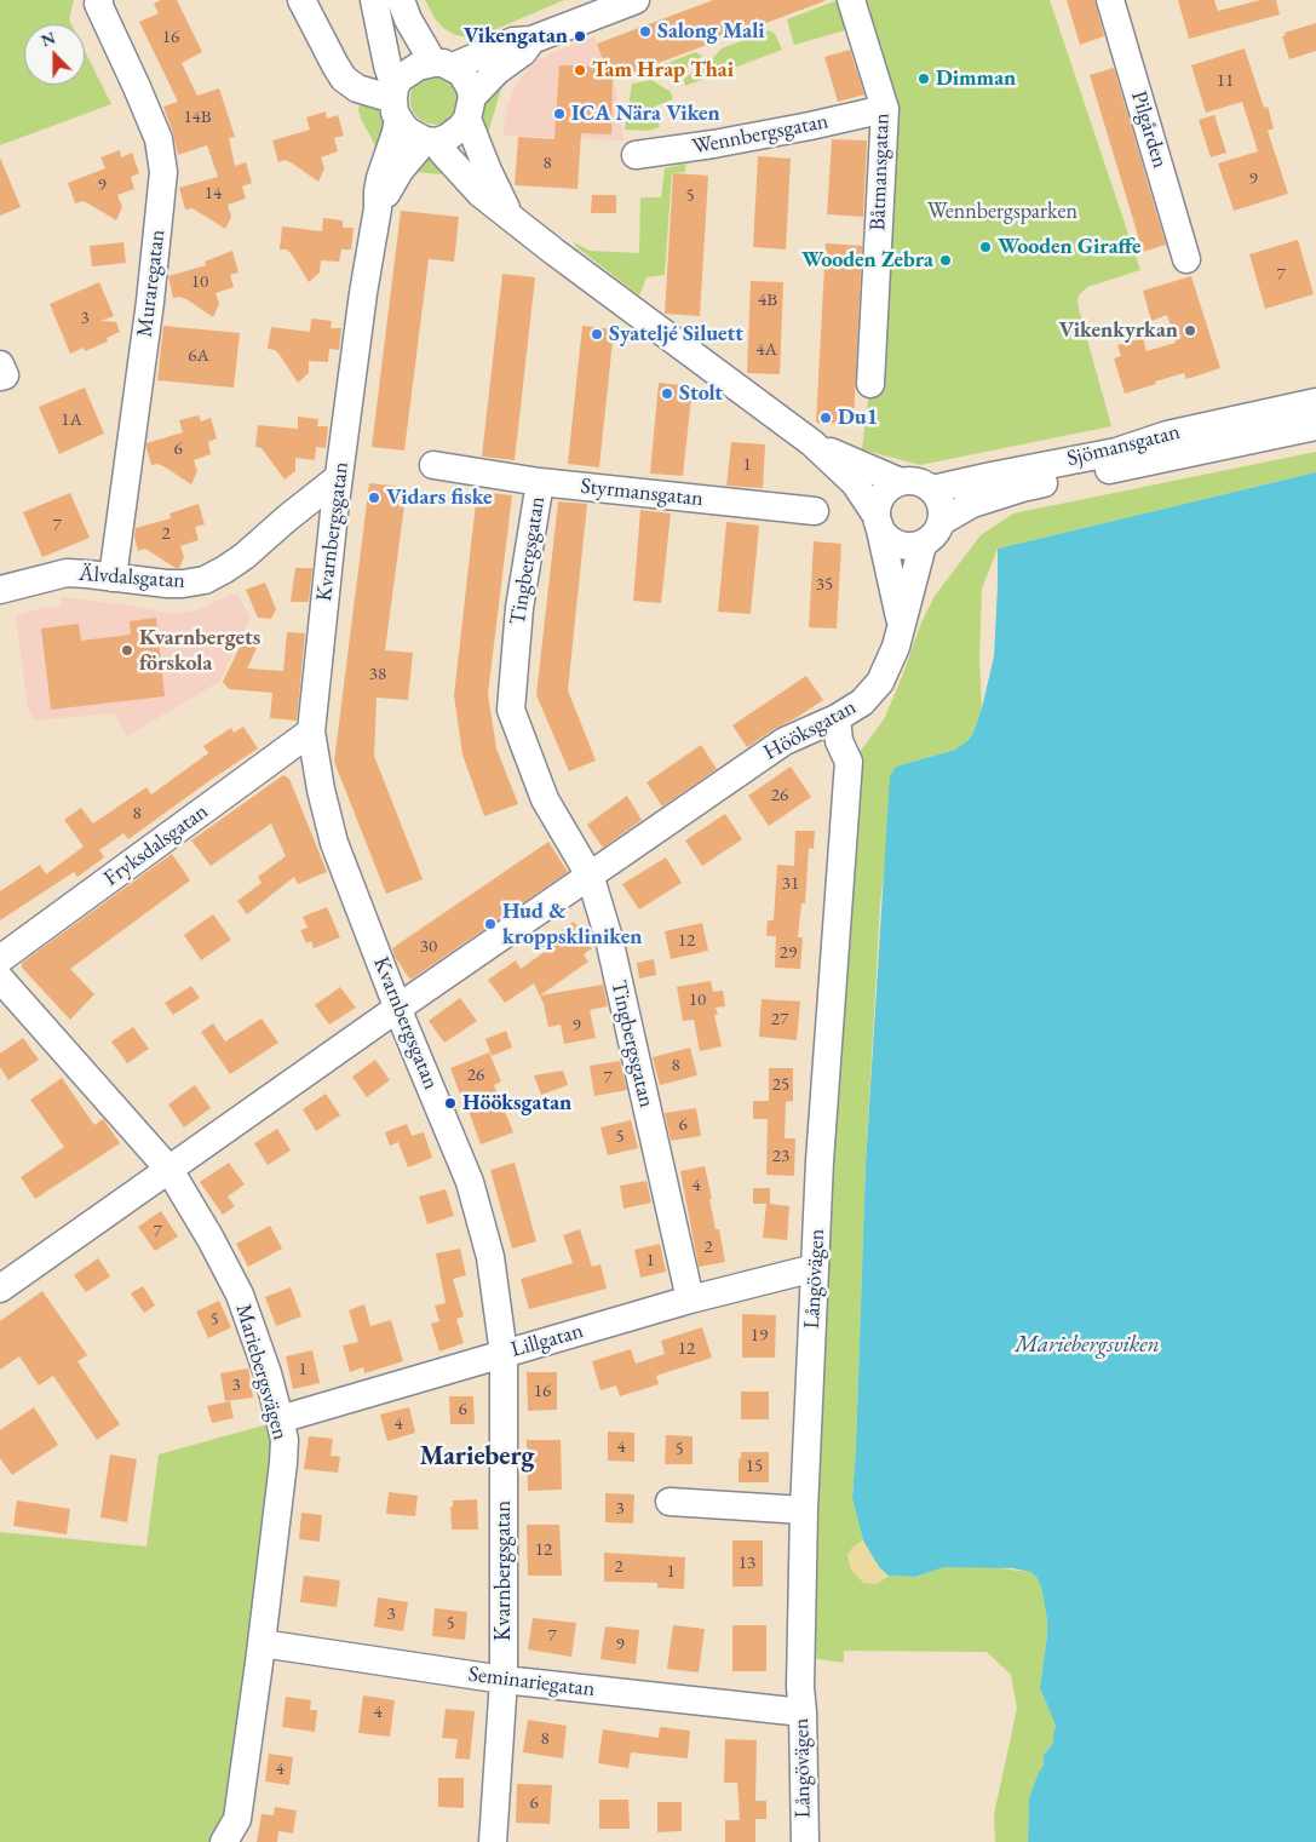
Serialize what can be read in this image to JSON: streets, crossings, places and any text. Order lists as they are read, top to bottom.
{
  "streets": {
    "street": [
      "Pilgården",
      "Wennbergsgatan",
      "Båtmansgatan",
      "Muraregatan",
      "Sjömansgatan",
      "Styrmansgatan",
      "Kvarnbergsgatan",
      "Tingbergsgatan",
      "Älvdalsgatan",
      "Hööksgatan",
      "Fryksdalsgatan",
      "Långövägen",
      "Lillgatan",
      "Mariebergsvägen",
      "Seminariegatan"
    ]
  },
  "crossings": [
    ["Wennbergsgatan", "Båtmansgatan"],
    ["Muraregatan", "Älvdalsgatan"],
    ["Sjömansgatan", "Hööksgatan"],
    ["Styrmansgatan", "Tingbergsgatan"],
    ["Kvarnbergsgatan", "Älvdalsgatan"],
    ["Kvarnbergsgatan", "Hööksgatan"],
    ["Kvarnbergsgatan", "Fryksdalsgatan"],
    ["Kvarnbergsgatan", "Lillgatan"],
    ["Kvarnbergsgatan", "Seminariegatan"],
    ["Tingbergsgatan", "Hööksgatan"],
    ["Tingbergsgatan", "Lillgatan"],
    ["Hööksgatan", "Långövägen"],
    ["Hööksgatan", "Mariebergsvägen"],
    ["Långövägen", "Lillgatan"],
    ["Långövägen", "Seminariegatan"],
    ["Lillgatan", "Mariebergsvägen"],
    ["Mariebergsvägen", "Seminariegatan"]
  ],
  "districts": ["Marieberg"],
  "water": ["Mariebergsviken"],
  "parks": ["Wennbergsparken"],
  "places": [
    "Salong Mali",
    "Vikengatan",
    "Tam Hrap Thai",
    "Dimman",
    "ICA Nära Viken",
    "Wooden Giraffe",
    "Wooden Zebra",
    "Vikenkyrkan",
    "Syateljé Siluett",
    "Stolt",
    "Du1",
    "Vidars fiske",
    "Kvarnbergets förskola",
    "Hud & kroppskliniken",
    "Hööksgatan"
  ],
  "house_numbers": [
    "16",
    "11",
    "14B",
    "8",
    "9",
    "9",
    "14",
    "5",
    "7",
    "10",
    "4B",
    "3",
    "4A",
    "6A",
    "1A",
    "6",
    "1",
    "7",
    "2",
    "35",
    "38",
    "26",
    "8",
    "31",
    "12",
    "30",
    "29",
    "10",
    "27",
    "9",
    "8",
    "26",
    "7",
    "25",
    "6",
    "5",
    "23",
    "4",
    "7",
    "2",
    "1",
    "5",
    "19",
    "12",
    "1",
    "3",
    "16",
    "6",
    "4",
    "4",
    "5",
    "15",
    "3",
    "12",
    "13",
    "2",
    "1",
    "3",
    "5",
    "7",
    "9",
    "4",
    "8",
    "4",
    "6"
  ],
  "north": "top"
}
